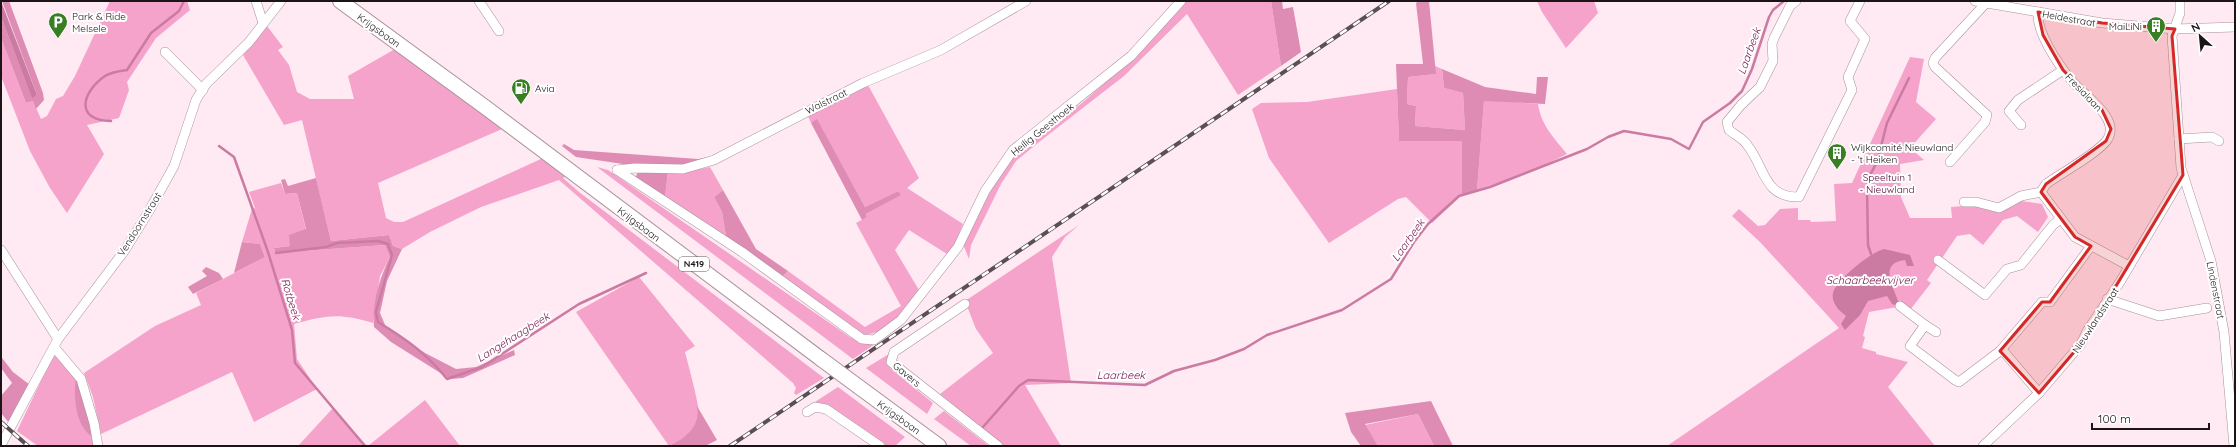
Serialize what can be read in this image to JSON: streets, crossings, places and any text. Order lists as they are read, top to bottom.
{
  "streets": {
    "main road": ["Krijgsbaan", "N419"],
    "street": [
      "Heidestraat",
      "Fresialaan",
      "Walstraat",
      "Heilig Geesthoek",
      "Vendoornstraat",
      "Lindenstraat",
      "Nieuwlandstraat",
      "Gavers"
    ]
  },
  "crossings": [
    ["Heidestraat", "Fresialaan"],
    ["Heidestraat", "Lindenstraat"],
    ["Walstraat", "Heilig Geesthoek"],
    ["Lindenstraat", "Nieuwlandstraat"]
  ],
  "water": [
    "Laarbeek",
    "Schaarbeekvijver",
    "Rotbeek",
    "Langehaagbeek"
  ],
  "parks": ["Speeltuin 1 - Nieuwland"],
  "places": {
    "parking": ["Park & Ride Melsele"],
    "building": ["MaiLiNi", "Wijkcomité Nieuwland - 't Heiken"],
    "fuel station": ["Avia"]
  },
  "scale_bar": "100 m",
  "north": "top left"
}
